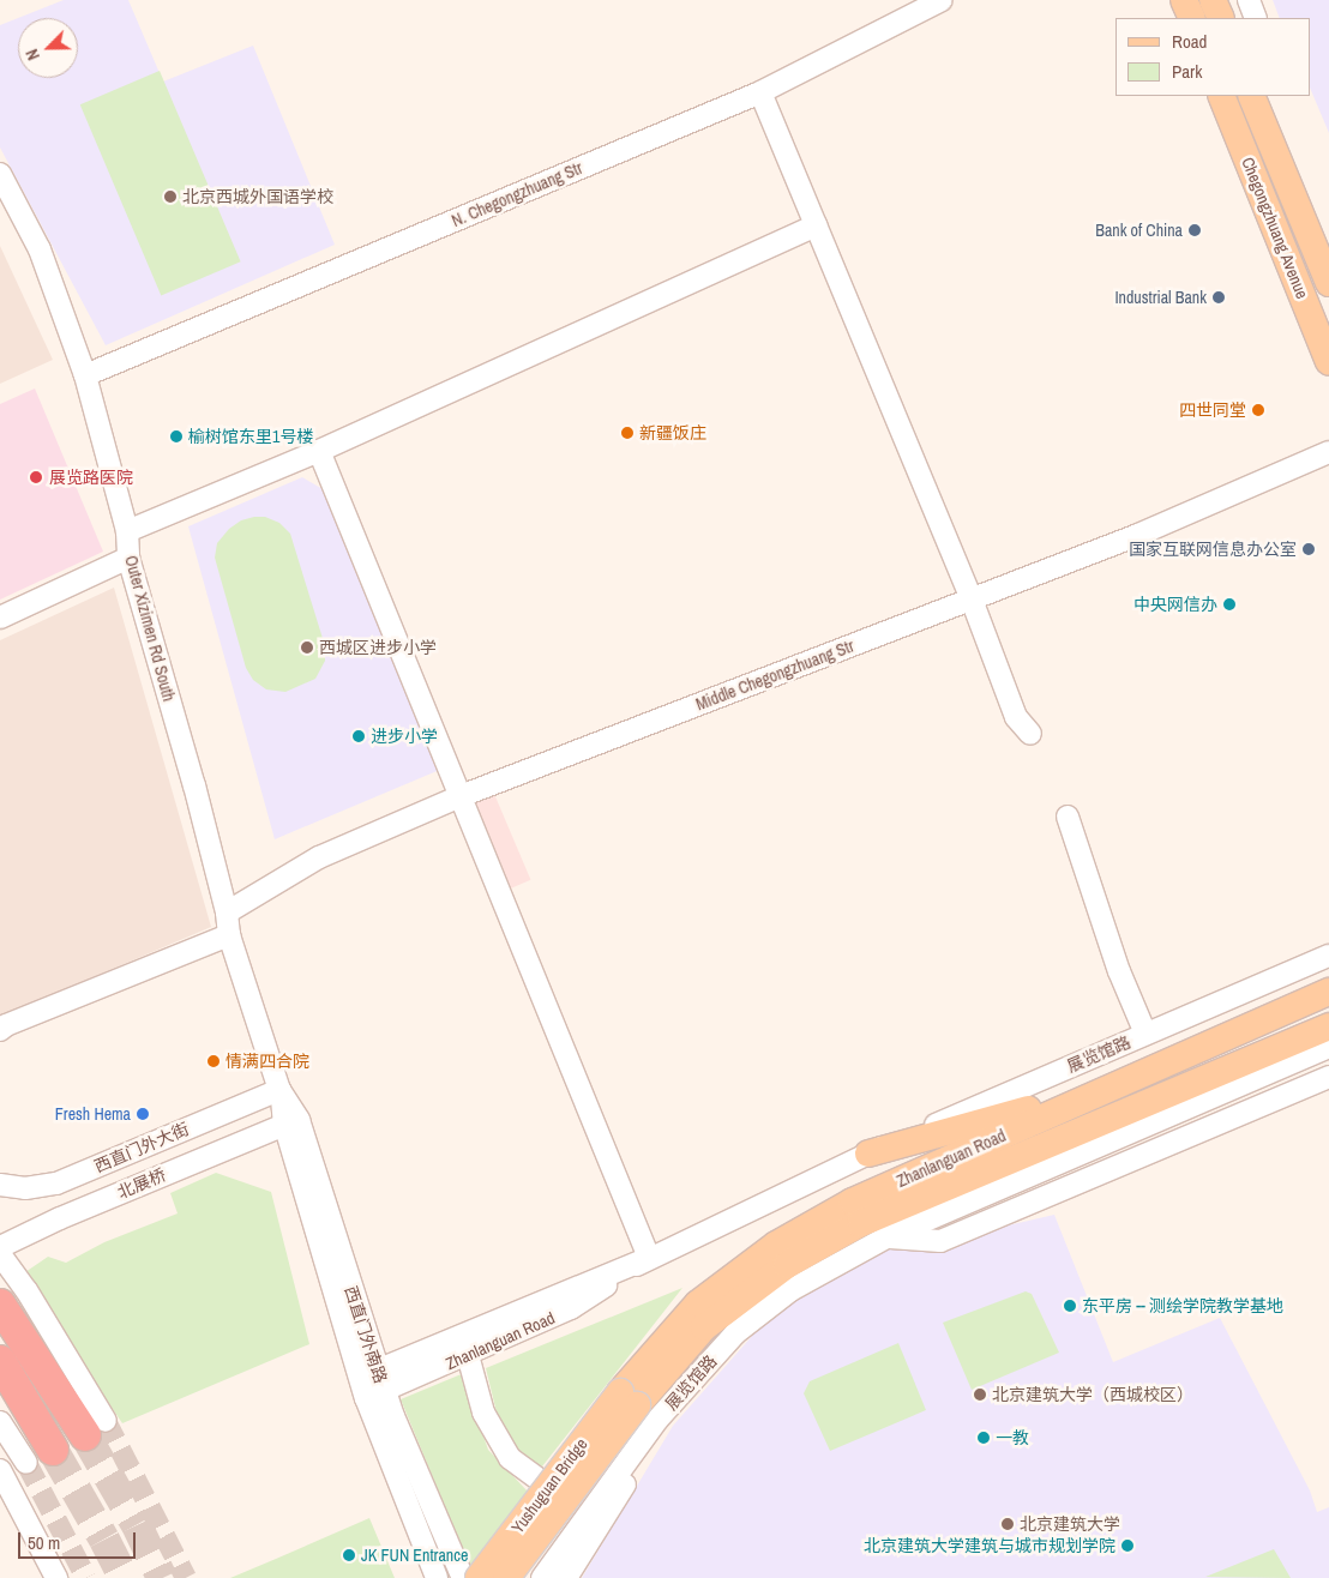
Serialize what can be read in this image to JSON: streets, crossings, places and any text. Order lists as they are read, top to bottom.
{
  "streets": {
    "main road": ["Chegongzhuang Avenue", "Zhanlanguan Road", "Yushuguan Bridge"],
    "street": [
      "N. Chegongzhuang Str",
      "Outer Xizimen Rd South",
      "Middle Chegongzhuang Str",
      "展览馆路",
      "西直门外大街",
      "北展桥",
      "西直门外南路"
    ]
  },
  "crossings": [
    ["N. Chegongzhuang Str", "Outer Xizimen Rd South"],
    ["Outer Xizimen Rd South", "Middle Chegongzhuang Str"],
    ["Outer Xizimen Rd South", "西直门外大街"],
    ["Outer Xizimen Rd South", "北展桥"],
    ["Outer Xizimen Rd South", "西直门外南路"],
    ["展览馆路", "Zhanlanguan Road"],
    ["展览馆路", "Yushuguan Bridge"],
    ["Zhanlanguan Road", "西直门外南路"],
    ["Zhanlanguan Road", "Yushuguan Bridge"],
    ["北展桥", "西直门外南路"]
  ],
  "places": [
    "北京西城外国语学校",
    "Bank of China",
    "Industrial Bank",
    "四世同堂",
    "新疆饭庄",
    "榆树馆东里1号楼",
    "展览路医院",
    "国家互联网信息办公室",
    "中央网信办",
    "西城区进步小学",
    "进步小学",
    "情满四合院",
    "Fresh Hema",
    "东平房 -- 测绘学院教学基地",
    "北京建筑大学（西城校区）",
    "一教",
    "北京建筑大学",
    "北京建筑大学建筑与城市规划学院",
    "JK FUN Entrance"
  ],
  "legend": ["Road", "Park"],
  "scale_bar": "50 m",
  "north": "bottom left"
}
